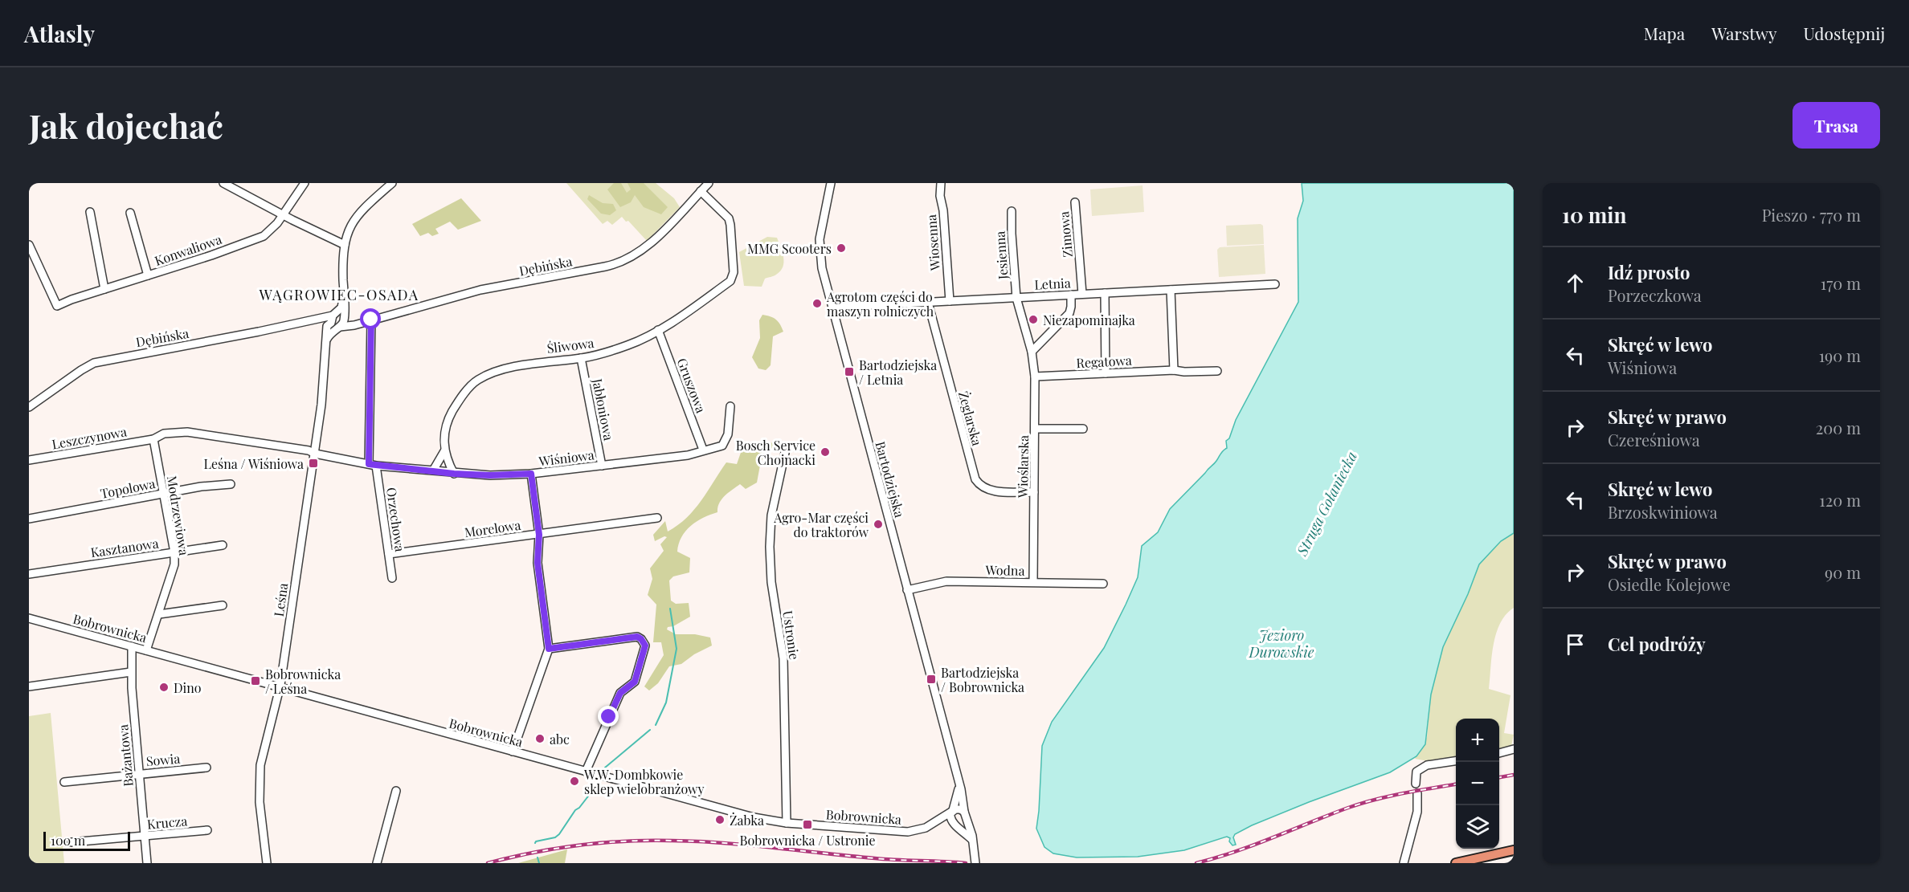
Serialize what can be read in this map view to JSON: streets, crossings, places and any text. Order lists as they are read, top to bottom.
{
  "streets": {
    "street": [
      "Zimowa",
      "Wiosenna",
      "Konwaliowa",
      "Jesienna",
      "Dębińska",
      "Letnia",
      "Śliwowa",
      "Regatowa",
      "Gruszowa",
      "Jabłoniowa",
      "Żeglarska",
      "Leszczynowa",
      "Wiśniowa",
      "Wioślarska",
      "Bartodziejska",
      "Topolowa",
      "Modrzewiowa",
      "Orzechowa",
      "Morelowa",
      "Kasztanowa",
      "Wodna",
      "Leśna",
      "Bobrownicka",
      "Ustronie",
      "Bażantowa",
      "Sowia",
      "Krucza"
    ]
  },
  "crossings": [
    ["Zimowa", "Letnia"],
    ["Wiosenna", "Letnia"],
    ["Jesienna", "Letnia"],
    ["Jesienna", "Wioślarska"],
    ["Dębińska", "Śliwowa"],
    ["Dębińska", "Orzechowa"],
    ["Dębińska", "Leśna"],
    ["Letnia", "Żeglarska"],
    ["Letnia", "Wioślarska"],
    ["Letnia", "Bartodziejska"],
    ["Śliwowa", "Gruszowa"],
    ["Śliwowa", "Jabłoniowa"],
    ["Śliwowa", "Wiśniowa"],
    ["Regatowa", "Wioślarska"],
    ["Gruszowa", "Wiśniowa"],
    ["Jabłoniowa", "Wiśniowa"],
    ["Żeglarska", "Wioślarska"],
    ["Leszczynowa", "Wiśniowa"],
    ["Leszczynowa", "Modrzewiowa"],
    ["Leszczynowa", "Leśna"],
    ["Wiśniowa", "Orzechowa"],
    ["Wiśniowa", "Leśna"],
    ["Wioślarska", "Wodna"],
    ["Bartodziejska", "Wodna"],
    ["Bartodziejska", "Bobrownicka"],
    ["Topolowa", "Modrzewiowa"],
    ["Modrzewiowa", "Kasztanowa"],
    ["Modrzewiowa", "Bobrownicka"],
    ["Orzechowa", "Morelowa"],
    ["Leśna", "Bobrownicka"],
    ["Bobrownicka", "Ustronie"],
    ["Bobrownicka", "Bażantowa"],
    ["Bażantowa", "Sowia"],
    ["Bażantowa", "Krucza"]
  ],
  "districts": ["WĄGROWIEC-OSADA"],
  "water": ["Struga Gołaniecka", "Jezioro Durowskie"],
  "places": {
    "other": [
      "MMG Scooters",
      "Agrotom części do maszyn rolniczych",
      "Niezapominajka",
      "Bosch Service Chojnacki",
      "Agro-Mar części do traktorów",
      "Dino",
      "abc",
      "W.W. Dombkowie sklep wielobranżowy",
      "Żabka"
    ],
    "transit": [
      "Bartodziejska / Letnia",
      "Leśna / Wiśniowa",
      "Bartodziejska / Bobrownicka",
      "Bobrownicka / Leśna",
      "Bobrownicka / Ustronie"
    ]
  },
  "scale_bar": "100 m",
  "page": {
    "header": "Atlasly",
    "nav": ["Mapa", "Warstwy", "Udostępnij"],
    "buttons": "Trasa",
    "title": "Jak dojechać",
    "heading": ["10 min", "Pieszo · 770 m"],
    "list": [
      ["Idź prosto", "Porzeczkowa", "170 m"],
      ["Skręć w lewo", "Wiśniowa", "190 m"],
      ["Skręć w prawo", "Czereśniowa", "200 m"],
      ["Skręć w lewo", "Brzoskwiniowa", "120 m"],
      ["Skręć w prawo", "Osiedle Kolejowe", "90 m"],
      "Cel podróży"
    ],
    "map_buttons": ["+", "−"],
    "scale": "100 m"
  }
}
